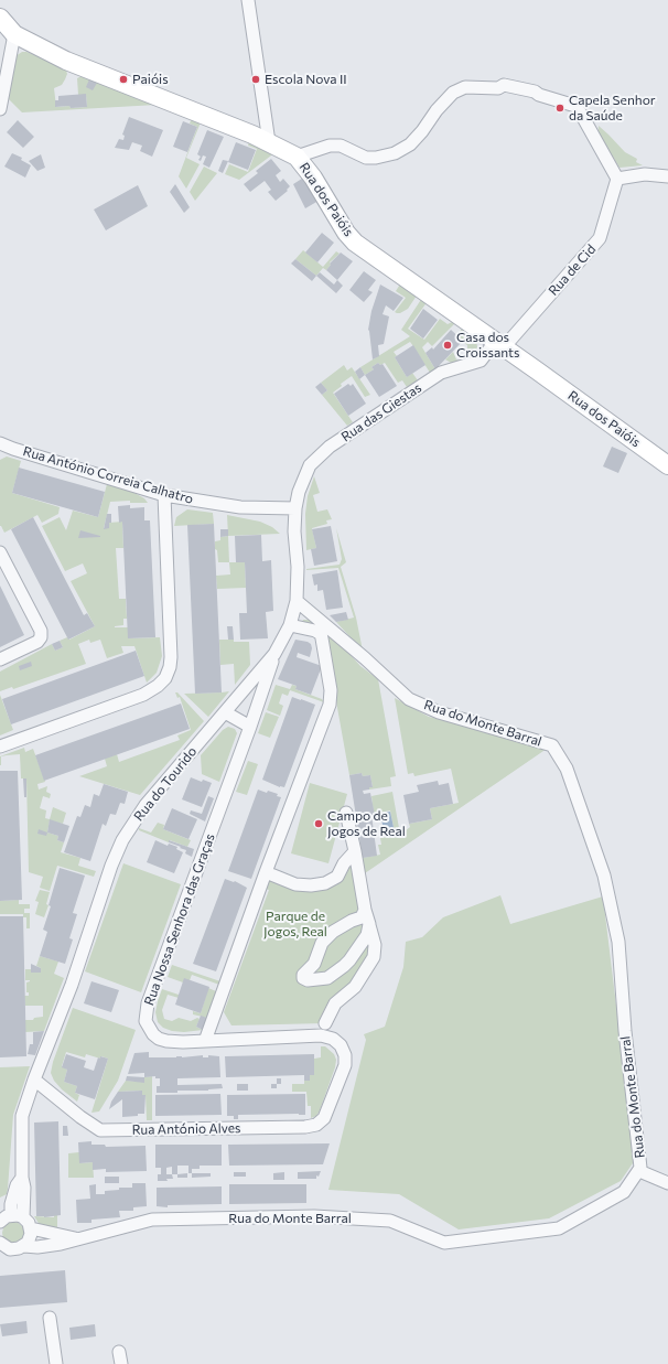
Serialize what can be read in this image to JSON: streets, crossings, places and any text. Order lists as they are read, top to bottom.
{
  "streets": {
    "street": [
      "Rua dos Paióis",
      "Rua de Cid",
      "Rua das Giestas",
      "Rua António Correia Calhatro",
      "Rua do Monte Barral",
      "Rua do Tourido",
      "Rua Nossa Senhora das Graças",
      "Rua António Alves"
    ]
  },
  "crossings": [
    ["Rua dos Paióis", "Rua de Cid"],
    ["Rua dos Paióis", "Rua das Giestas"],
    ["Rua de Cid", "Rua das Giestas"],
    ["Rua das Giestas", "Rua António Correia Calhatro"],
    ["Rua das Giestas", "Rua do Tourido"],
    ["Rua António Correia Calhatro", "Rua do Tourido"],
    ["Rua do Monte Barral", "Rua do Tourido"],
    ["Rua do Tourido", "Rua Nossa Senhora das Graças"],
    ["Rua do Tourido", "Rua António Alves"],
    ["Rua Nossa Senhora das Graças", "Rua António Alves"]
  ],
  "parks": ["Parque de Jogos, Real"],
  "places": [
    "Paióis",
    "Escola Nova II",
    "Capela Senhor da Saúde",
    "Casa dos Croissants",
    "Campo de Jogos de Real"
  ]
}
